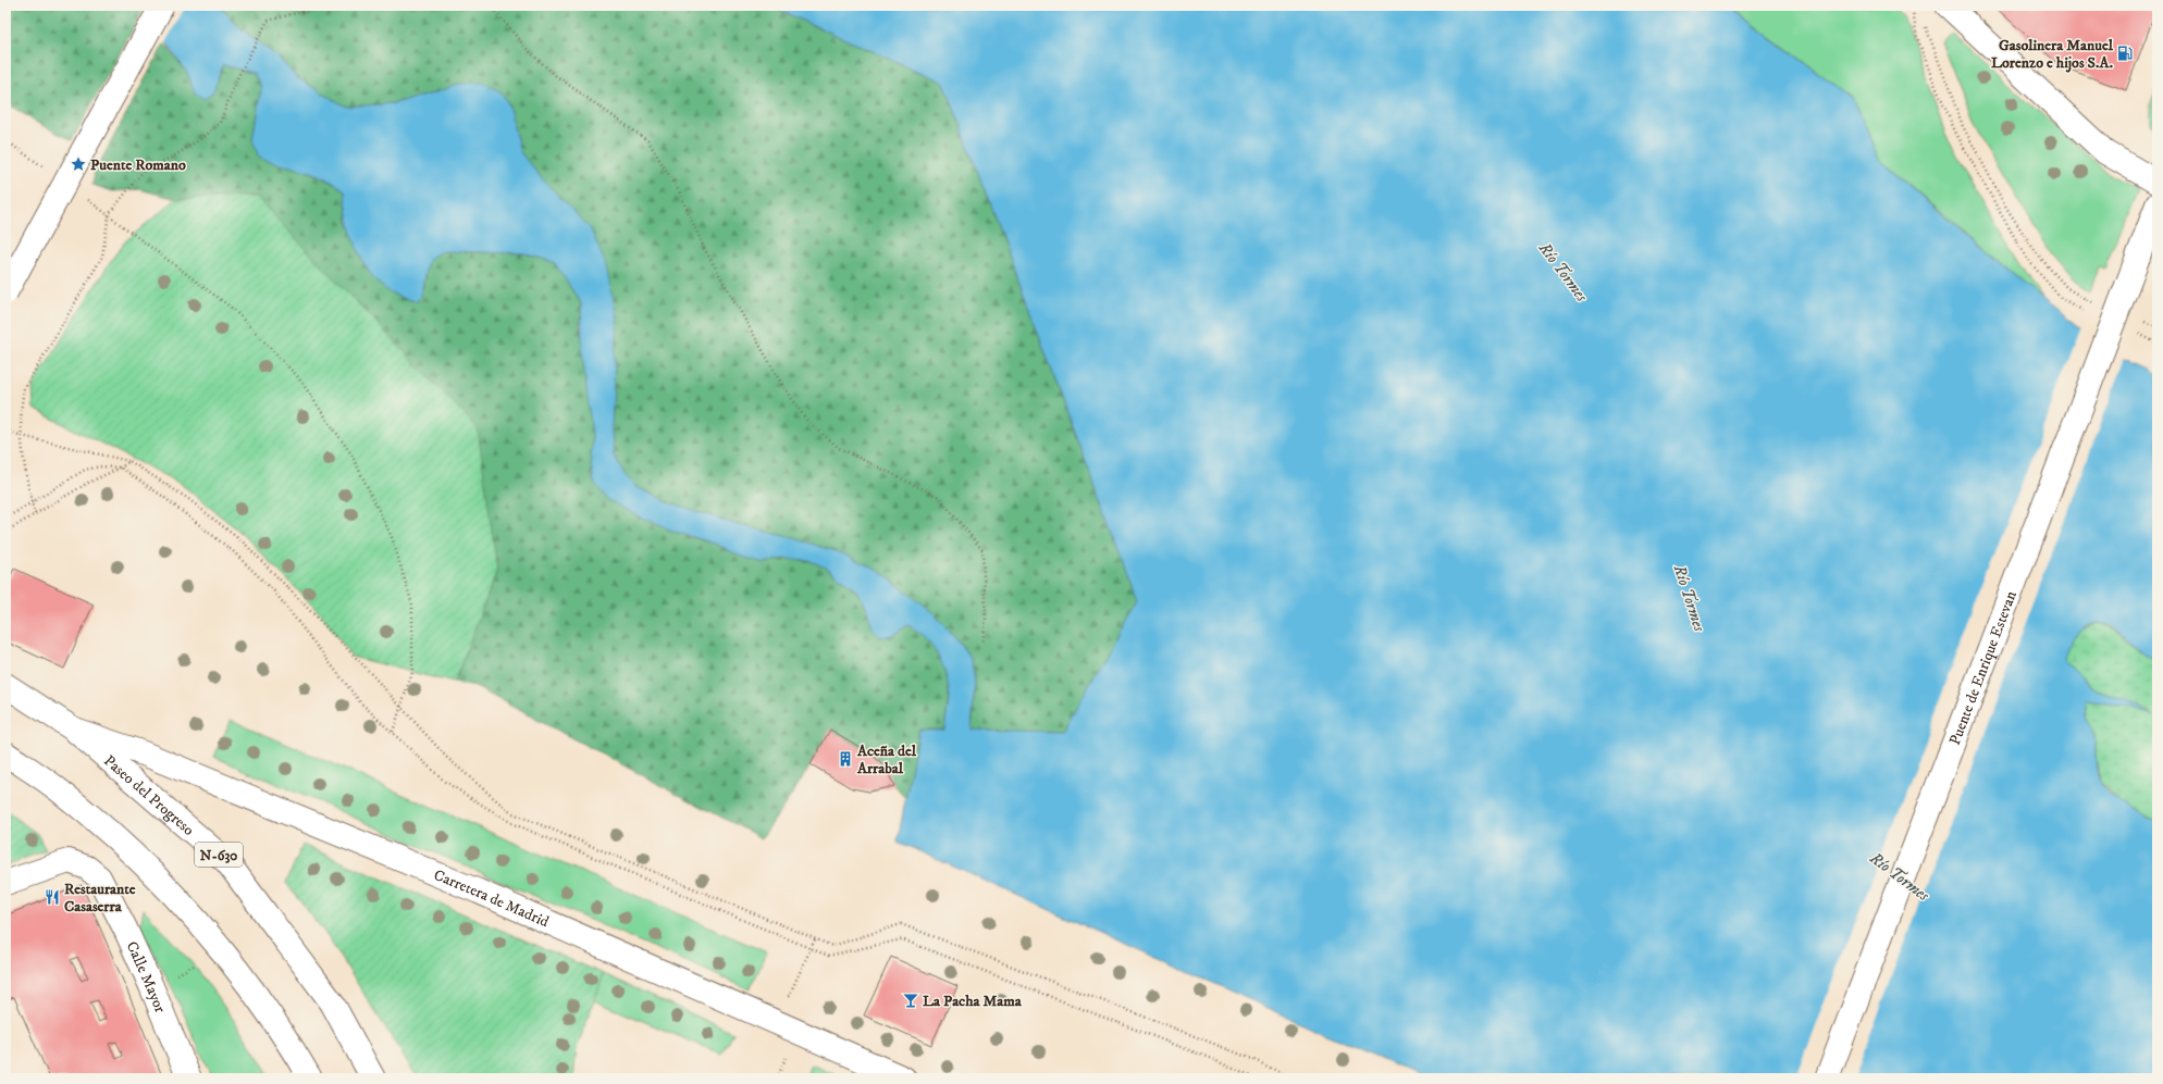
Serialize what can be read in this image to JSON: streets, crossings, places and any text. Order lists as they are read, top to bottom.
{
  "streets": {
    "main road": [
      "Puente de Enrique Estevan",
      "Paseo del Progreso",
      "N-630",
      "Carretera de Madrid",
      "Calle Mayor"
    ]
  },
  "crossings": [
    ["Paseo del Progreso", "Carretera de Madrid"]
  ],
  "water": ["Río Tormes"],
  "places": {
    "fuel station": ["Gasolinera Manuel Lorenzo e hijos S.A."],
    "place": ["Puente Romano"],
    "building": ["Aceña del Arrabal"],
    "restaurant": ["Restaurante Casaserra"],
    "bar": ["La Pacha Mama"]
  }
}
